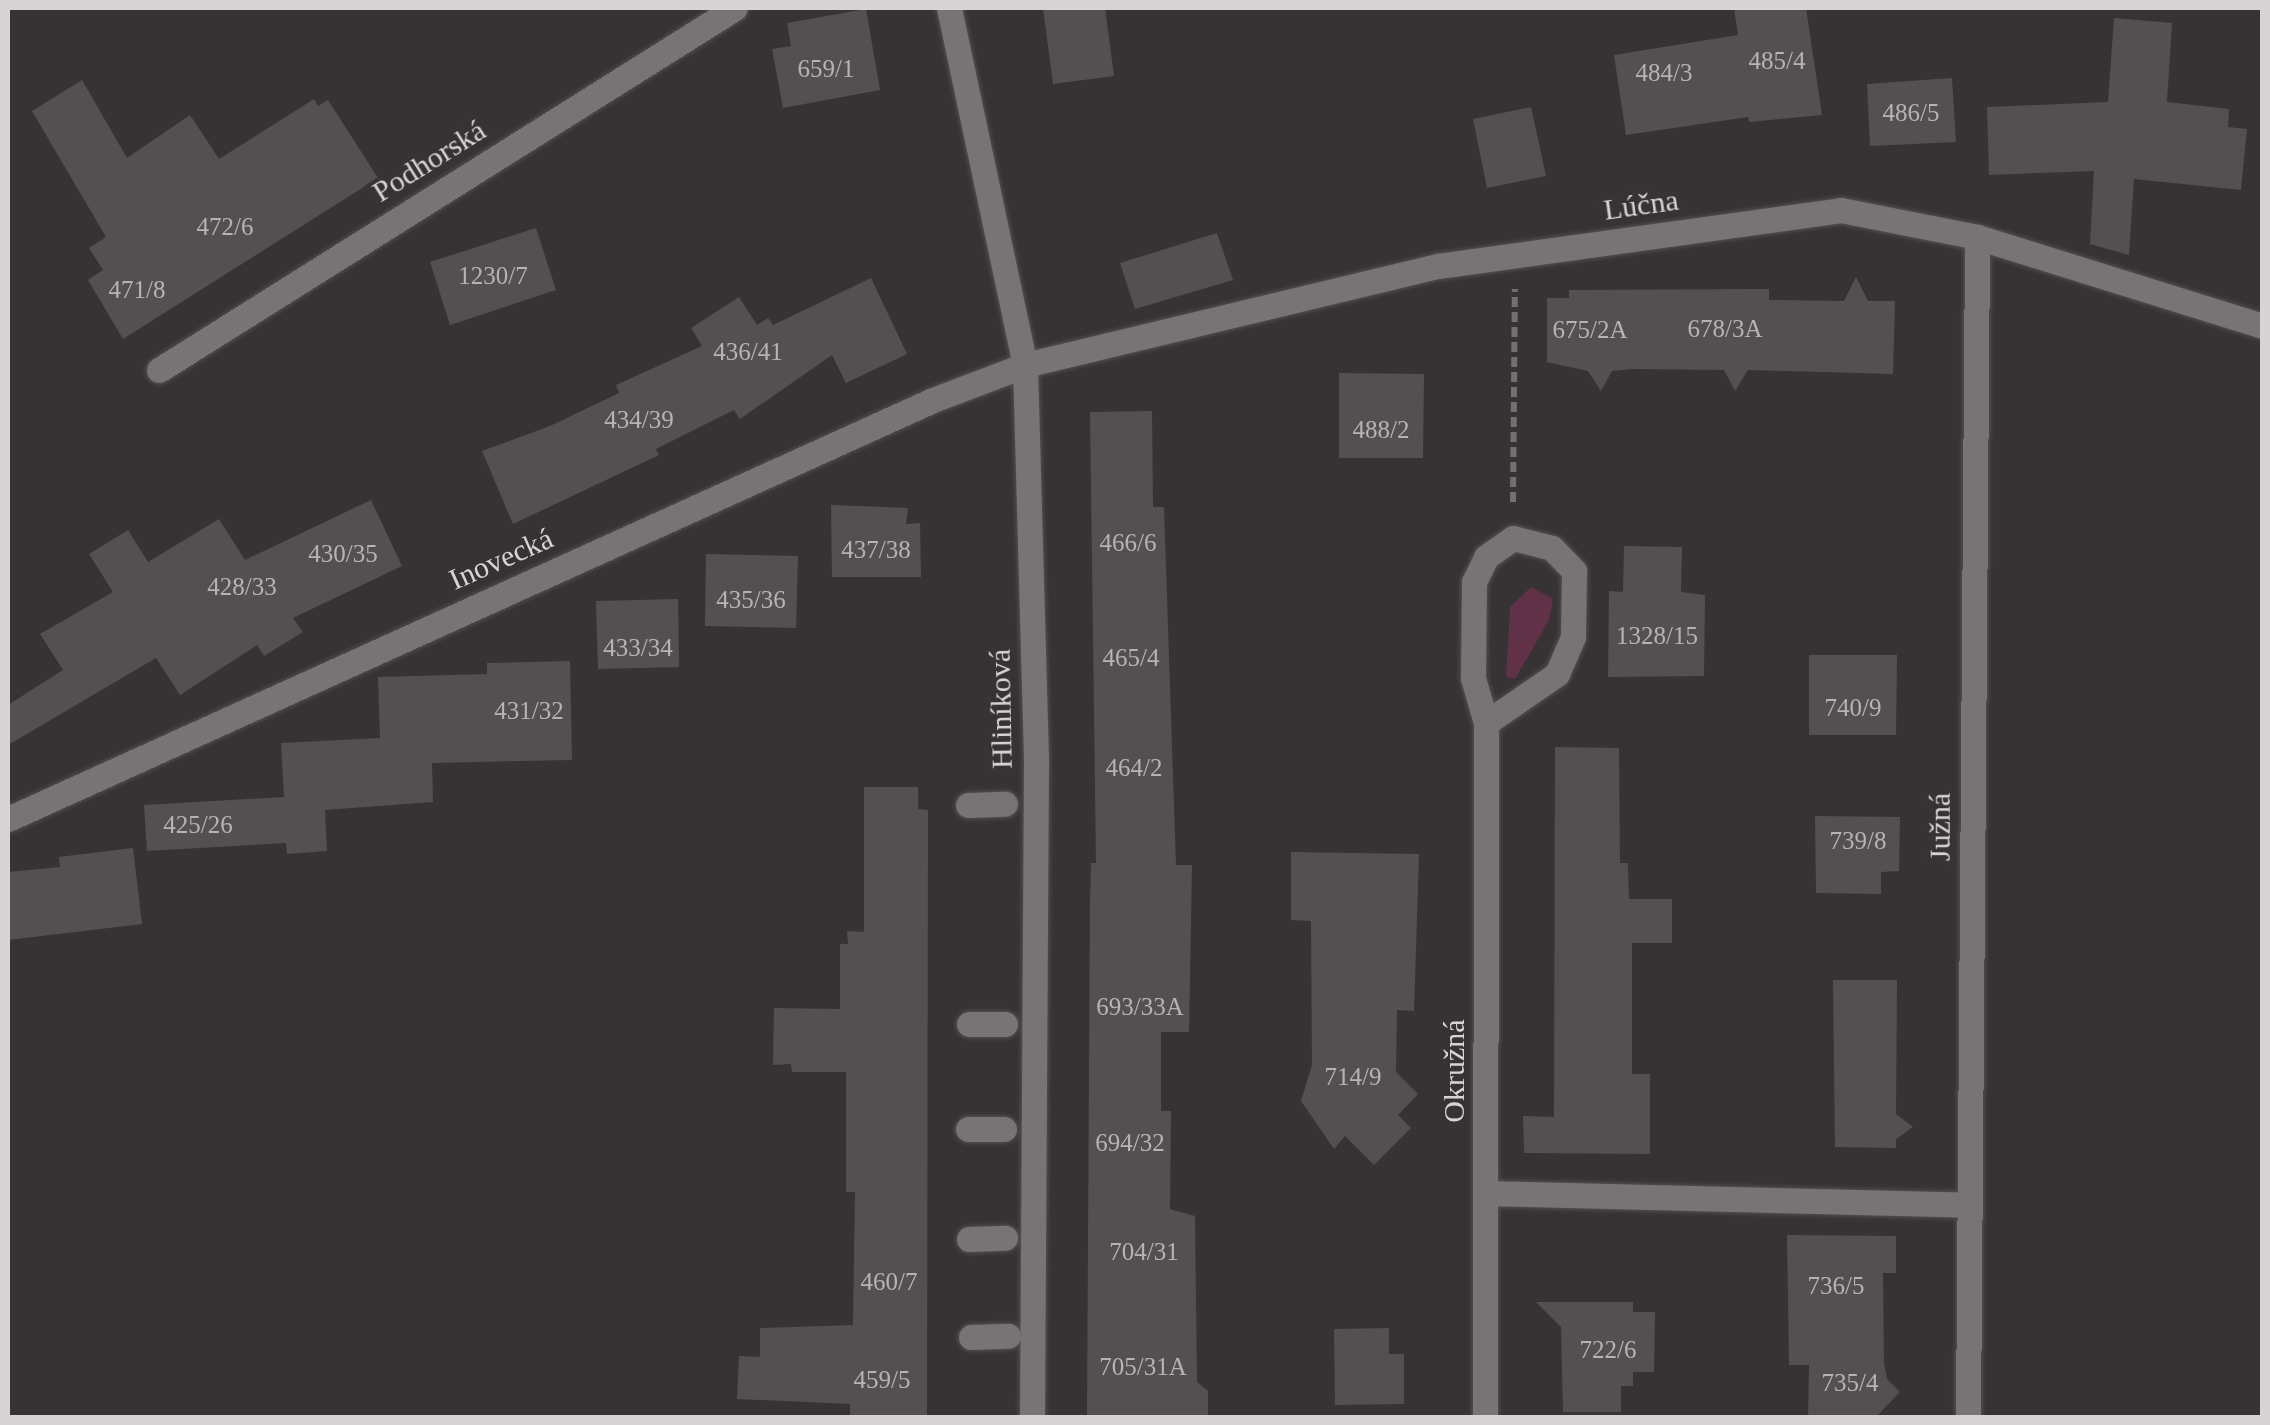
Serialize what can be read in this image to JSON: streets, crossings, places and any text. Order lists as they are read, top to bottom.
{
  "streets": {
    "street": [
      "Podhorská",
      "Lúčna",
      "Inovecká",
      "Hliníková",
      "Južná",
      "Okružná"
    ]
  },
  "crossings": [
    ["Lúčna", "Inovecká"],
    ["Lúčna", "Hliníková"],
    ["Lúčna", "Južná"],
    ["Inovecká", "Hliníková"]
  ],
  "house_numbers": [
    "485/4",
    "659/1",
    "484/3",
    "486/5",
    "472/6",
    "1230/7",
    "471/8",
    "678/3A",
    "675/2A",
    "436/41",
    "434/39",
    "488/2",
    "466/6",
    "437/38",
    "430/35",
    "428/33",
    "435/36",
    "1328/15",
    "433/34",
    "465/4",
    "740/9",
    "431/32",
    "464/2",
    "425/26",
    "739/8",
    "693/33A",
    "714/9",
    "694/32",
    "704/31",
    "460/7",
    "736/5",
    "722/6",
    "705/31A",
    "459/5",
    "735/4"
  ]
}
